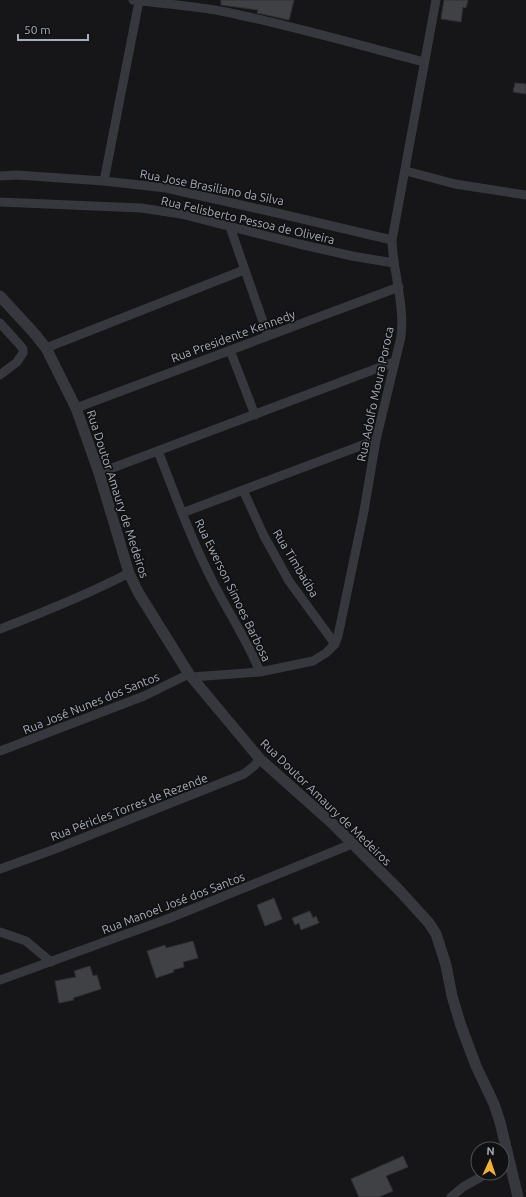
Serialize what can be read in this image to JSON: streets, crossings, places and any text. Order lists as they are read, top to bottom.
{
  "streets": {
    "street": [
      "Rua Jose Brasiliano da Silva",
      "Rua Felisberto Pessoa de Oliveira",
      "Rua Presidente Kennedy",
      "Rua Adolfo Moura Poroca",
      "Rua Doutor Amaury de Medeiros",
      "Rua Timbaúba",
      "Rua Ewerson Simoes Barbosa",
      "Rua José Nunes dos Santos",
      "Rua Péricles Torres de Rezende",
      "Rua Manoel José dos Santos"
    ]
  },
  "crossings": [
    ["Rua Jose Brasiliano da Silva", "Rua Adolfo Moura Poroca"],
    ["Rua Felisberto Pessoa de Oliveira", "Rua Adolfo Moura Poroca"],
    ["Rua Presidente Kennedy", "Rua Adolfo Moura Poroca"],
    ["Rua Presidente Kennedy", "Rua Doutor Amaury de Medeiros"],
    ["Rua Adolfo Moura Poroca", "Rua Timbaúba"],
    ["Rua Doutor Amaury de Medeiros", "Rua José Nunes dos Santos"],
    ["Rua Doutor Amaury de Medeiros", "Rua Péricles Torres de Rezende"],
    ["Rua Doutor Amaury de Medeiros", "Rua Manoel José dos Santos"]
  ],
  "scale_bar": "50 m",
  "north": "top"
}
